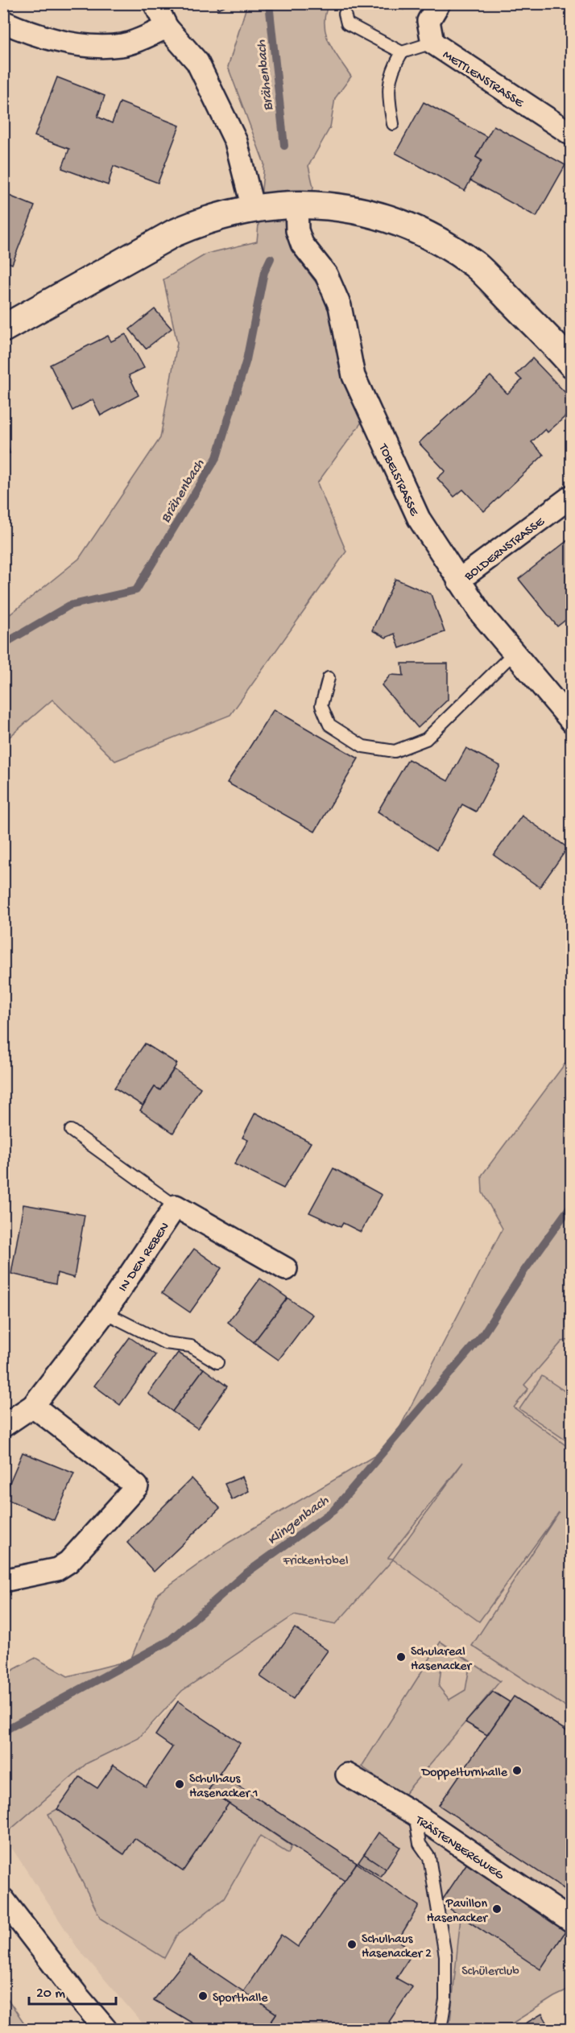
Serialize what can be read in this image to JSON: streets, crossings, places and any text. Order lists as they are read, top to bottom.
{
  "streets": {
    "street": [
      "METTLENSTRASSE",
      "TOBELSTRASSE",
      "BOLDERNSTRASSE",
      "IN DEN REBEN",
      "TRÄSTENBERGWEG"
    ]
  },
  "crossings": [
    ["TOBELSTRASSE", "BOLDERNSTRASSE"]
  ],
  "water": ["Brähenbach", "Klingenbach"],
  "parks": ["Frickentobel", "Schülerclub"],
  "places": [
    "Schulareal Hasenacker",
    "Doppelturnhalle",
    "Schulhaus Hasenacker 1",
    "Pavillon Hasenacker",
    "Schulhaus Hasenacker 2",
    "Sporthalle"
  ],
  "scale_bar": "20 m"
}
